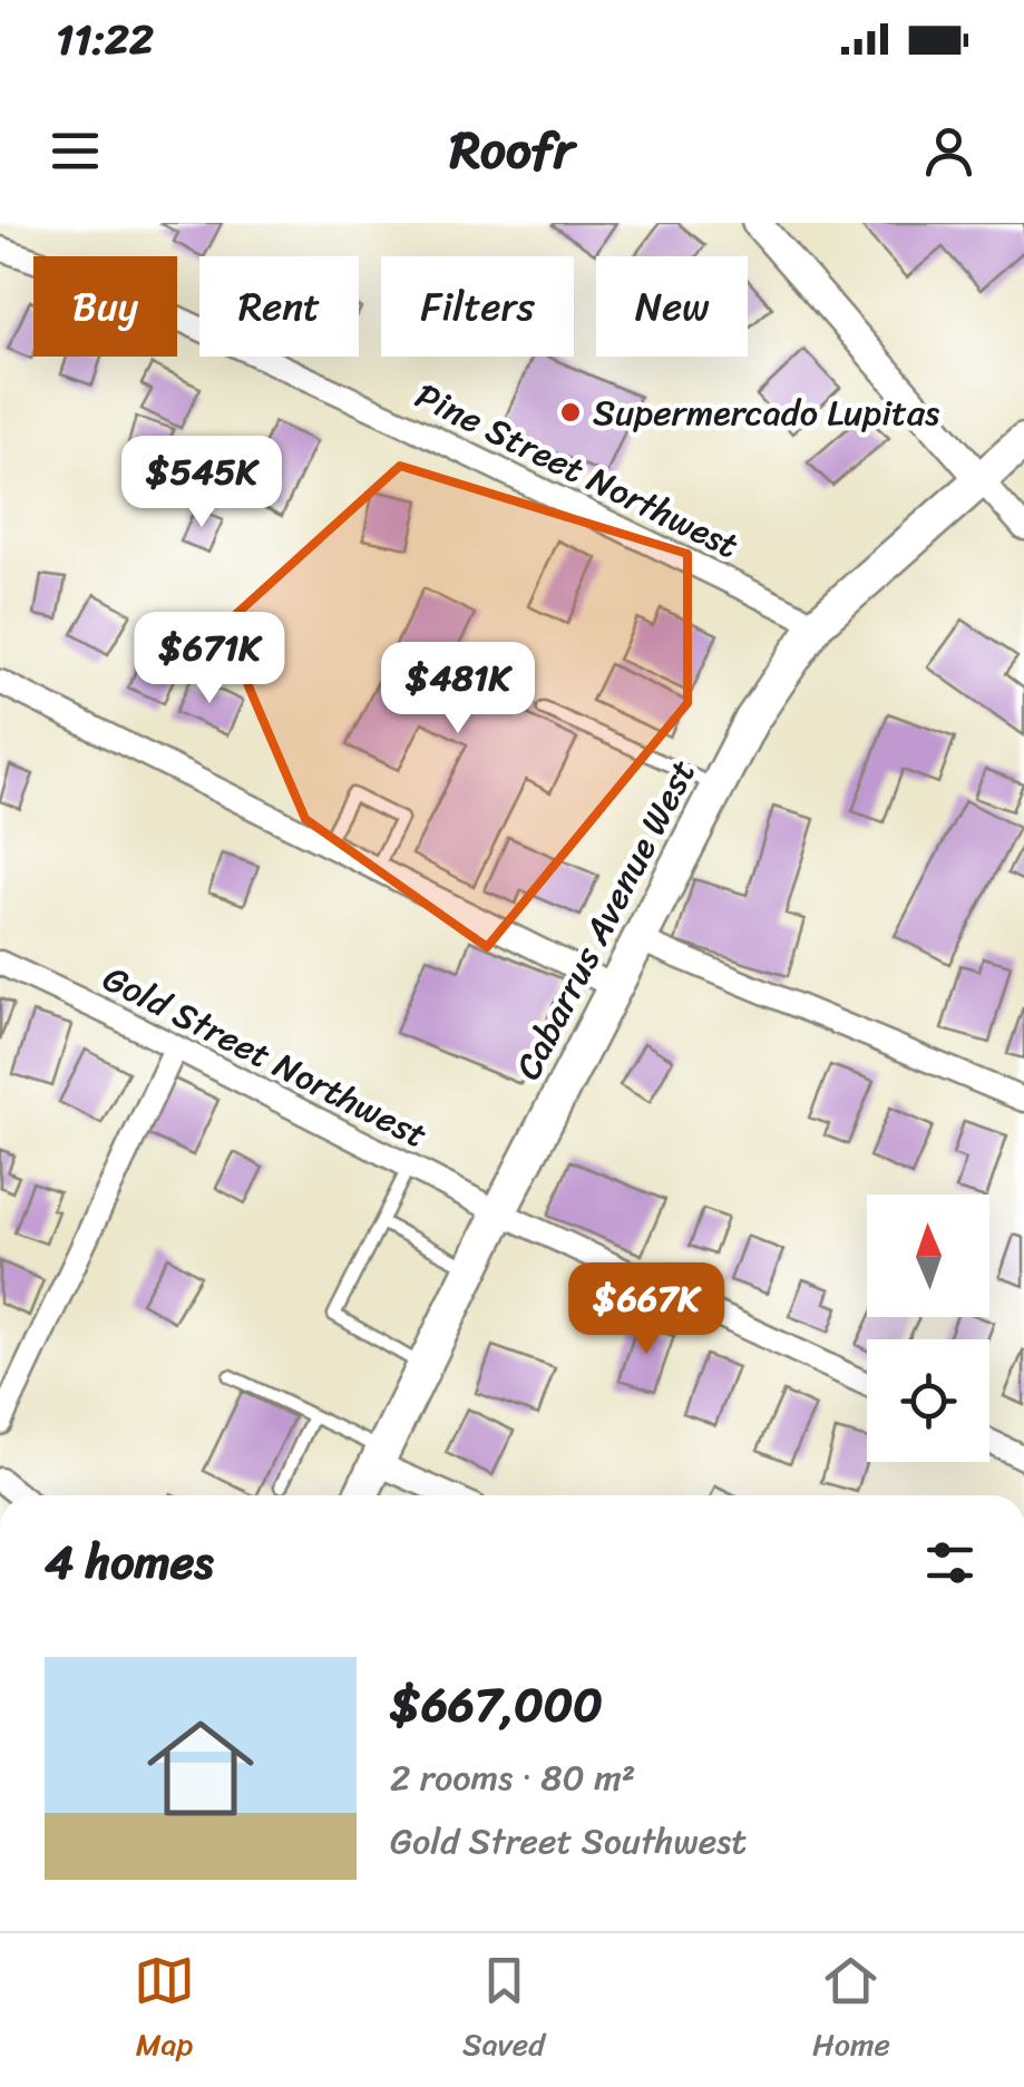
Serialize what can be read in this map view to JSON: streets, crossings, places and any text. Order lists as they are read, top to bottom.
{
  "streets": {
    "main road": ["Cabarrus Avenue West"],
    "street": ["Pine Street Northwest", "Gold Street Northwest"]
  },
  "crossings": [
    ["Pine Street Northwest", "Cabarrus Avenue West"],
    ["Cabarrus Avenue West", "Gold Street Northwest"]
  ],
  "places": ["Supermercado Lupitas"],
  "north": "top",
  "page": {
    "status": "11:22",
    "header": "Roofr",
    "chip": [
      "Buy",
      "Rent",
      "Filters",
      "New"
    ],
    "price": [
      "$545K",
      "$671K",
      "$481K",
      "$667K"
    ],
    "heading": "4 homes",
    "list": [
      {
        "name": "$667,000",
        "note": "2 rooms · 80 m² · Gold Street Southwest"
      }
    ],
    "tabs": ["Map", "Saved", "Home"]
  }
}
